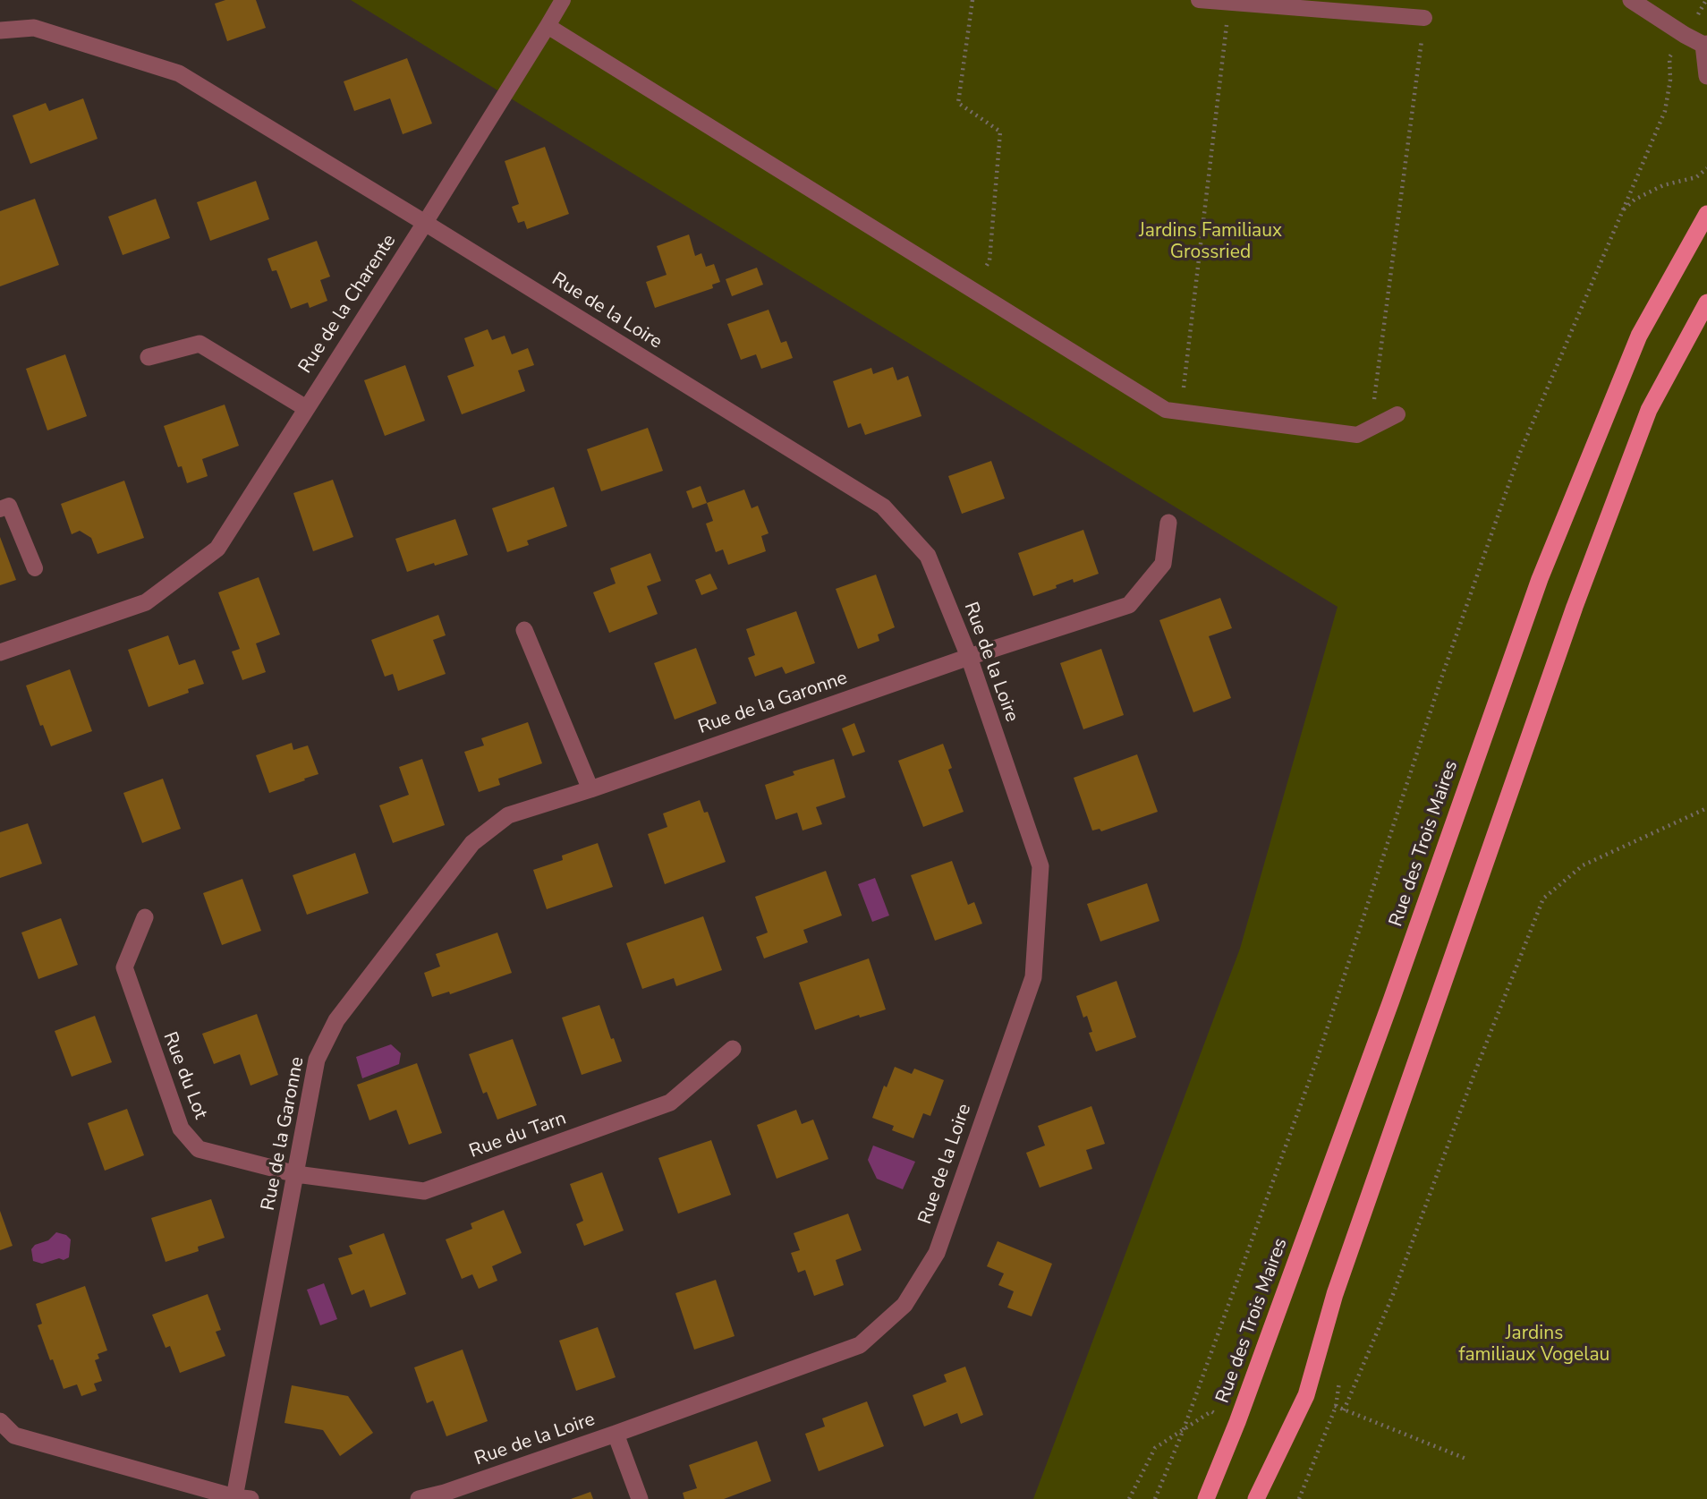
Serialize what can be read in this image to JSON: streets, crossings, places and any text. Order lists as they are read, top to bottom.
{
  "streets": {
    "main road": ["Rue des Trois Maires"],
    "street": [
      "Rue de la Charente",
      "Rue de la Loire",
      "Rue de la Garonne",
      "Rue du Lot",
      "Rue du Tarn"
    ]
  },
  "crossings": [
    ["Rue de la Charente", "Rue de la Loire"],
    ["Rue de la Loire", "Rue de la Garonne"],
    ["Rue de la Garonne", "Rue du Lot"],
    ["Rue de la Garonne", "Rue du Tarn"],
    ["Rue du Lot", "Rue du Tarn"]
  ],
  "parks": ["Jardins Familiaux Grossried", "Jardins familiaux Vogelau"]
}
